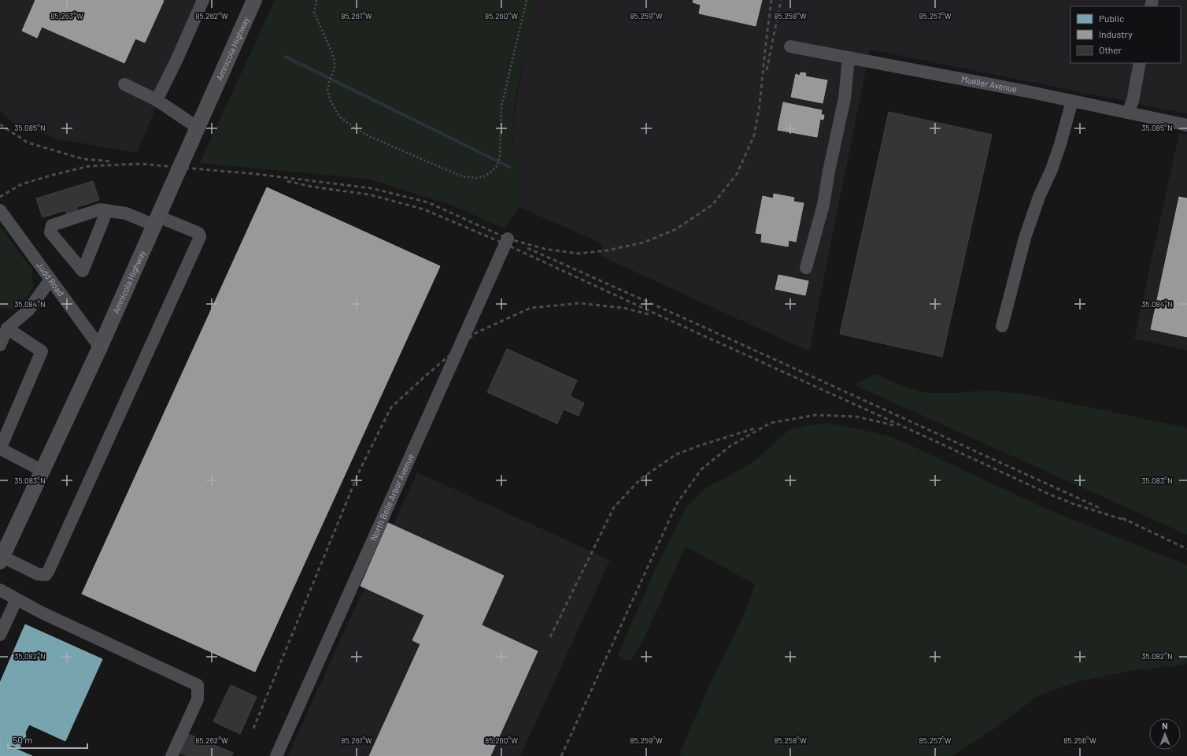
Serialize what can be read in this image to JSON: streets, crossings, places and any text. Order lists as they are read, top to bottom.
{
  "streets": {
    "main road": ["Amnicola Highway"],
    "street": ["Mueller Avenue", "Judd Road", "North Belle Arbor Avenue"]
  },
  "crossings": [
    ["Amnicola Highway", "Judd Road"]
  ],
  "legend": ["Public", "Industry", "Other"],
  "scale_bar": "50 m",
  "north": "top",
  "coordinates": [
    "85.263°W",
    "85.262°W",
    "85.261°W",
    "85.260°W",
    "85.259°W",
    "85.258°W",
    "85.257°W",
    "35.085°N",
    "35.084°N",
    "35.083°N",
    "35.082°N",
    "85.256°W"
  ]
}
